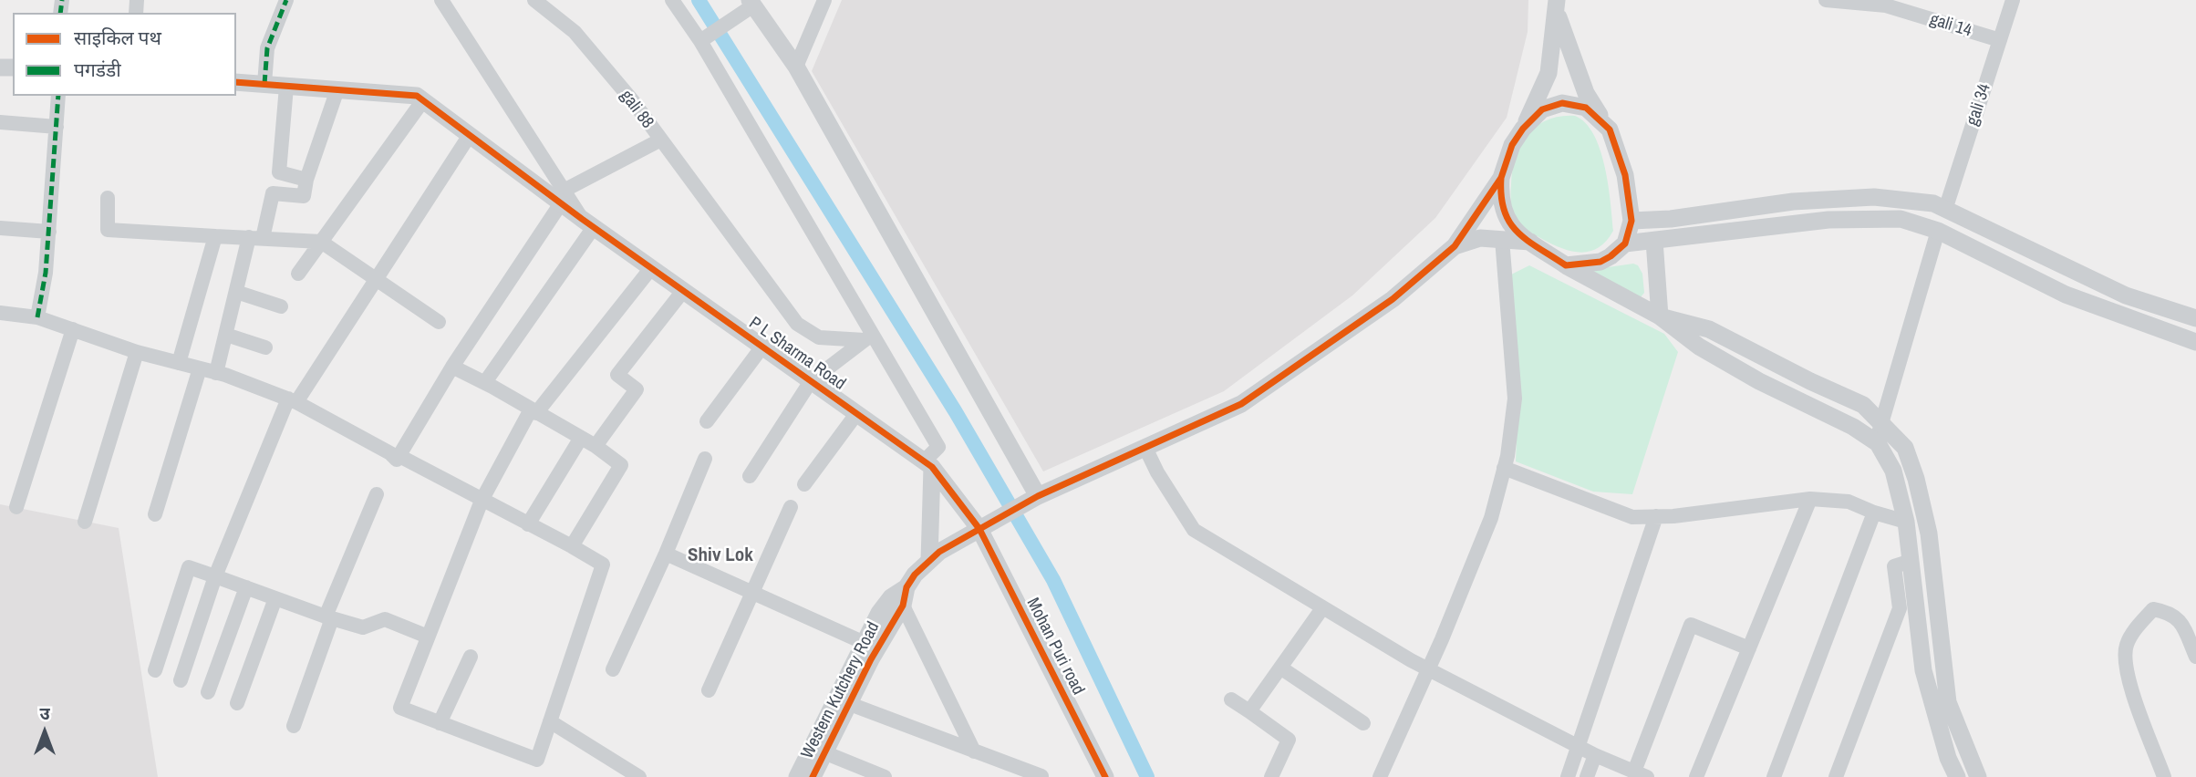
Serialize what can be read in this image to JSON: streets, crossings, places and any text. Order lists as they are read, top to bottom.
{
  "streets": {
    "street": [
      "gali 14",
      "gali 34",
      "gali 88",
      "P L Sharma Road",
      "Mohan Puri road",
      "Western Kutchery Road"
    ]
  },
  "crossings": [
    ["gali 14", "gali 34"],
    ["gali 88", "P L Sharma Road"],
    ["P L Sharma Road", "Mohan Puri road"],
    ["P L Sharma Road", "Western Kutchery Road"],
    ["Mohan Puri road", "Western Kutchery Road"]
  ],
  "districts": ["Shiv Lok"],
  "legend": ["साइकिल पथ", "पगडंडी"],
  "north": "top"
}
